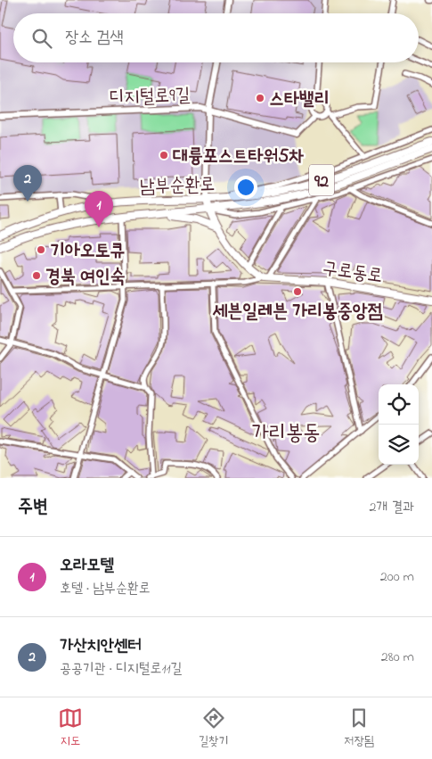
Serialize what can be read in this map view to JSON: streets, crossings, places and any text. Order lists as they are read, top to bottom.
{
  "streets": {
    "main road": ["92", "남부순환로", "구로동로"],
    "street": ["디지털로9길"]
  },
  "districts": ["가리봉동"],
  "places": [
    "스타밸리",
    "대륭포스트타워5차",
    "기아오토큐",
    "경북 여인숙",
    "세븐일레븐 가리봉중앙점"
  ],
  "page": {
    "search": "장소 검색",
    "pins": ["2", "1"],
    "heading": ["주변", "2개 결과"],
    "list": [
      {
        "mark": "1",
        "name": "오라모텔",
        "note": "호텔 · 남부순환로",
        "value": "200 m"
      },
      {
        "mark": "2",
        "name": "가산치안센터",
        "note": "공공기관 · 디지털로11길",
        "value": "280 m"
      }
    ],
    "nav": ["지도", "길찾기", "저장됨"]
  }
}
